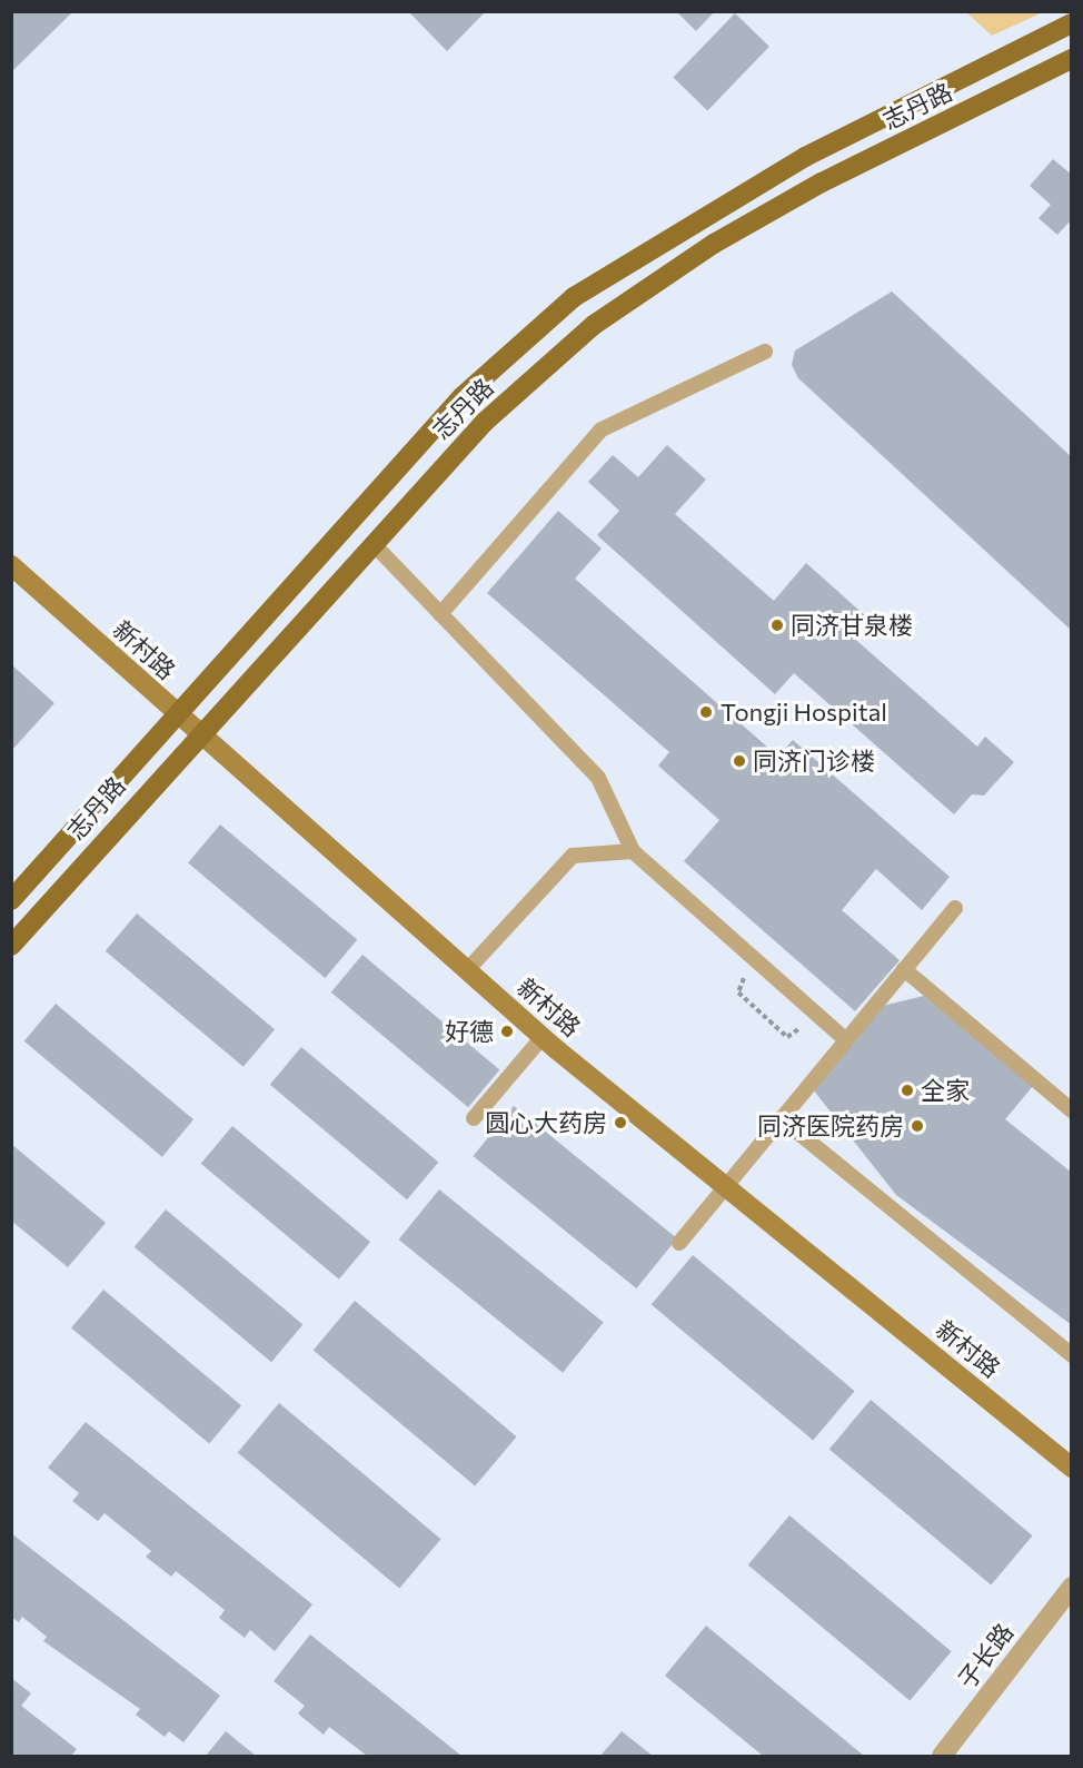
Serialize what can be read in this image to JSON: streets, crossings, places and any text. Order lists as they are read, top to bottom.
{
  "streets": {
    "main road": ["志丹路", "新村路"],
    "street": ["子长路"]
  },
  "crossings": [
    ["志丹路", "新村路"]
  ],
  "places": [
    "同济甘泉楼",
    "Tongji Hospital",
    "同济门诊楼",
    "好德",
    "全家",
    "圆心大药房",
    "同济医院药房"
  ]
}
